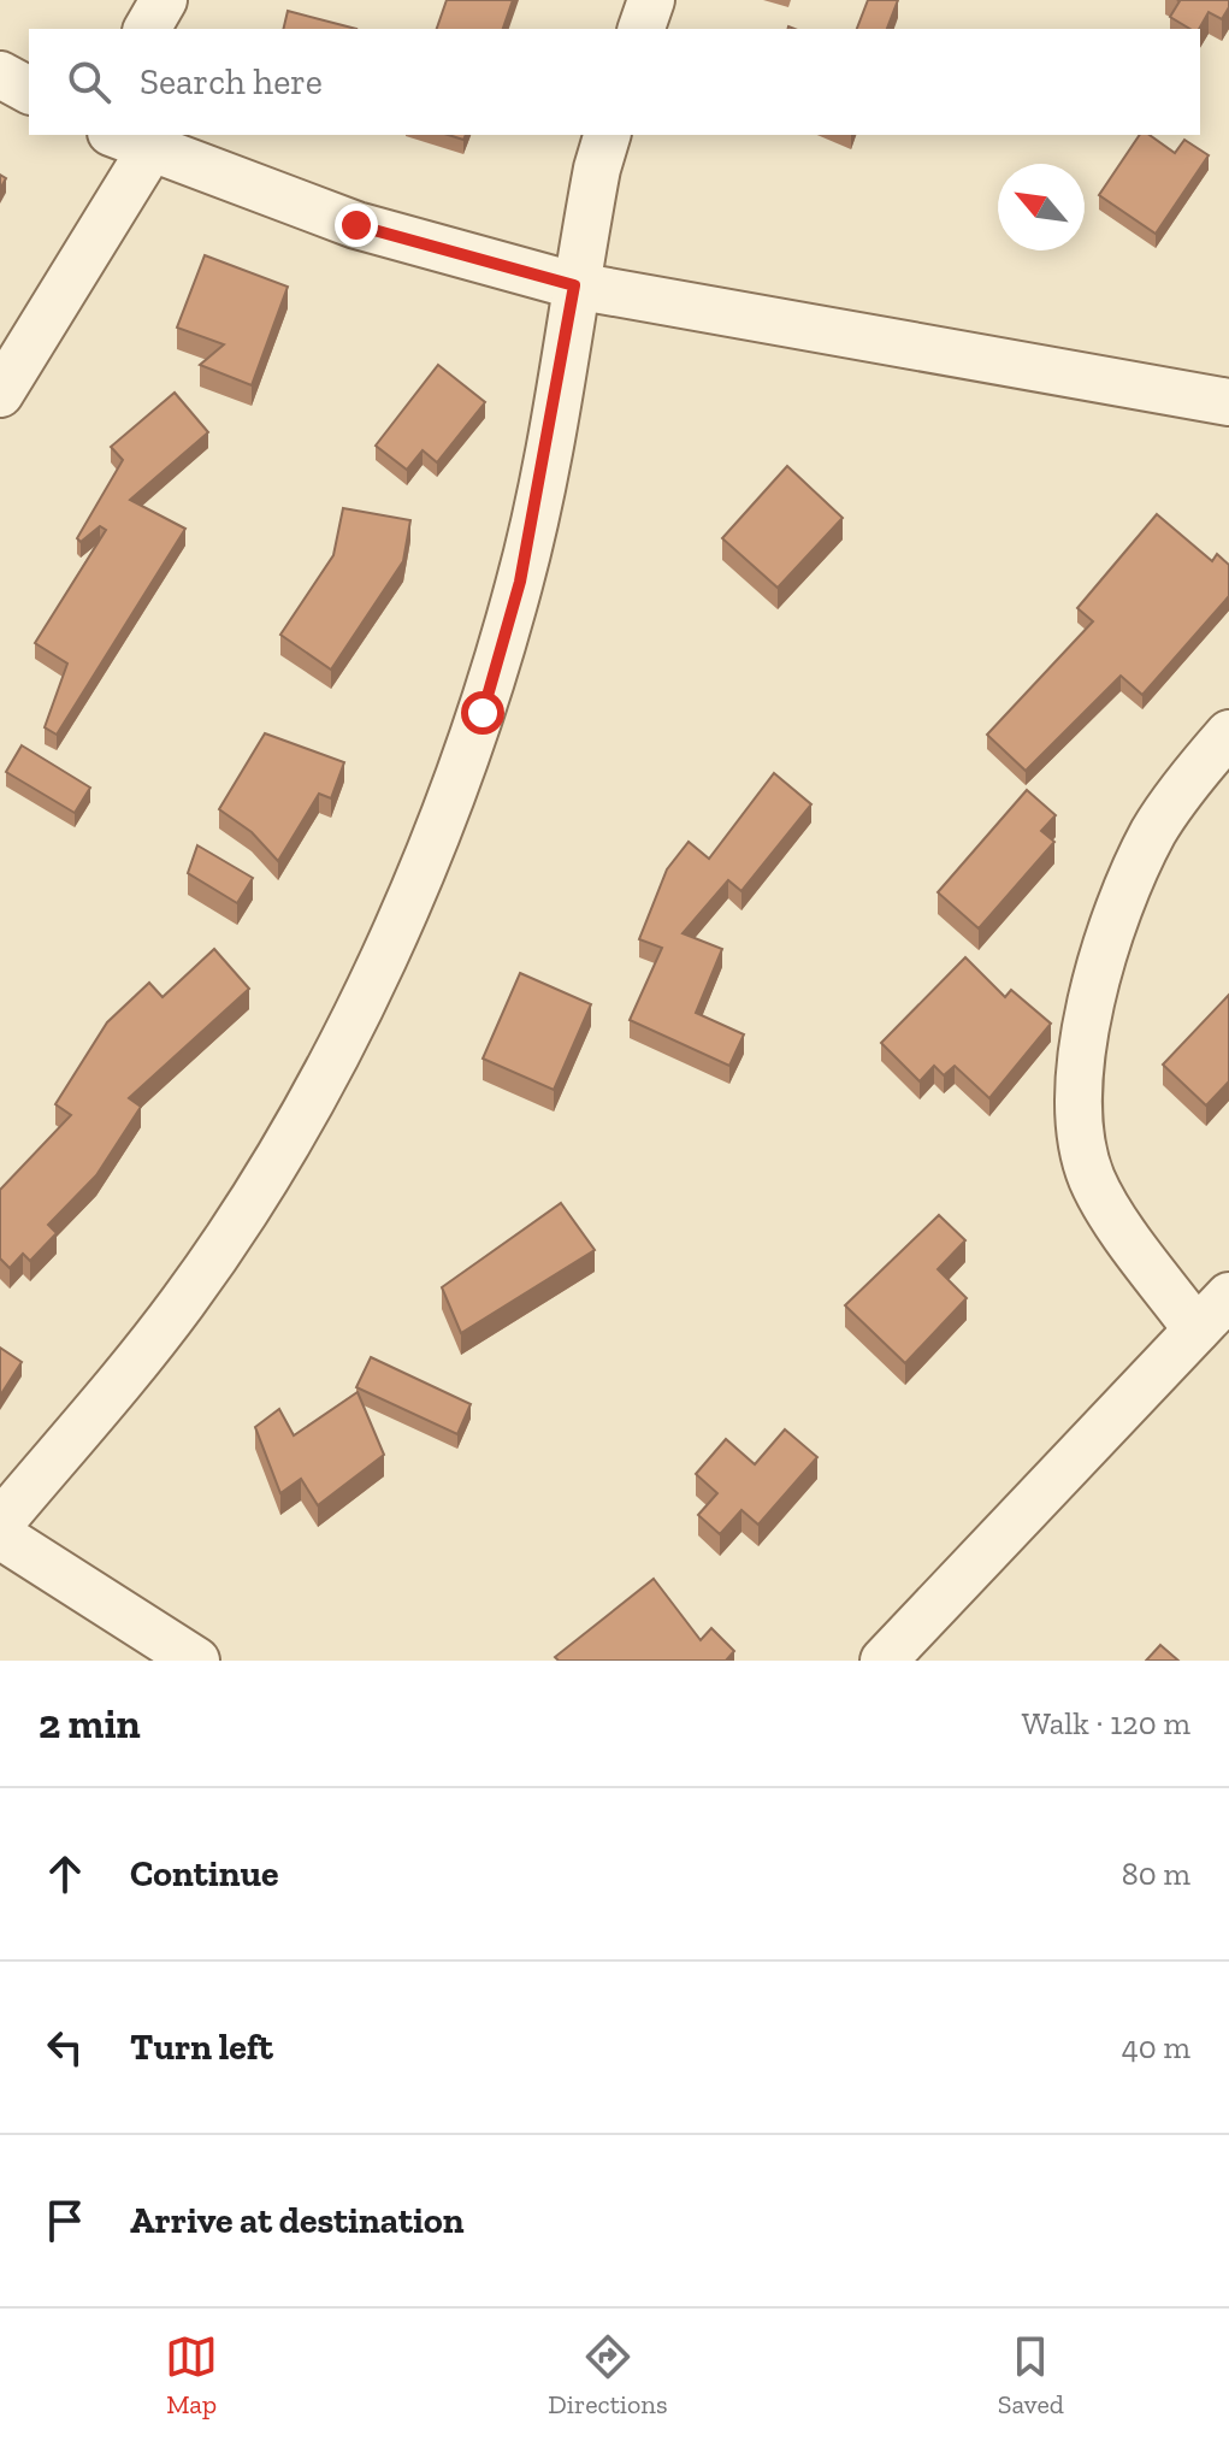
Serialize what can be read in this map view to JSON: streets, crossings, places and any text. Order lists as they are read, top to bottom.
{
  "north": "top left",
  "page": {
    "search": "Search here",
    "heading": ["2 min", "Walk · 120 m"],
    "list": [
      ["Continue", "80 m"],
      ["Turn left", "40 m"],
      "Arrive at destination"
    ],
    "nav": ["Map", "Directions", "Saved"]
  }
}
